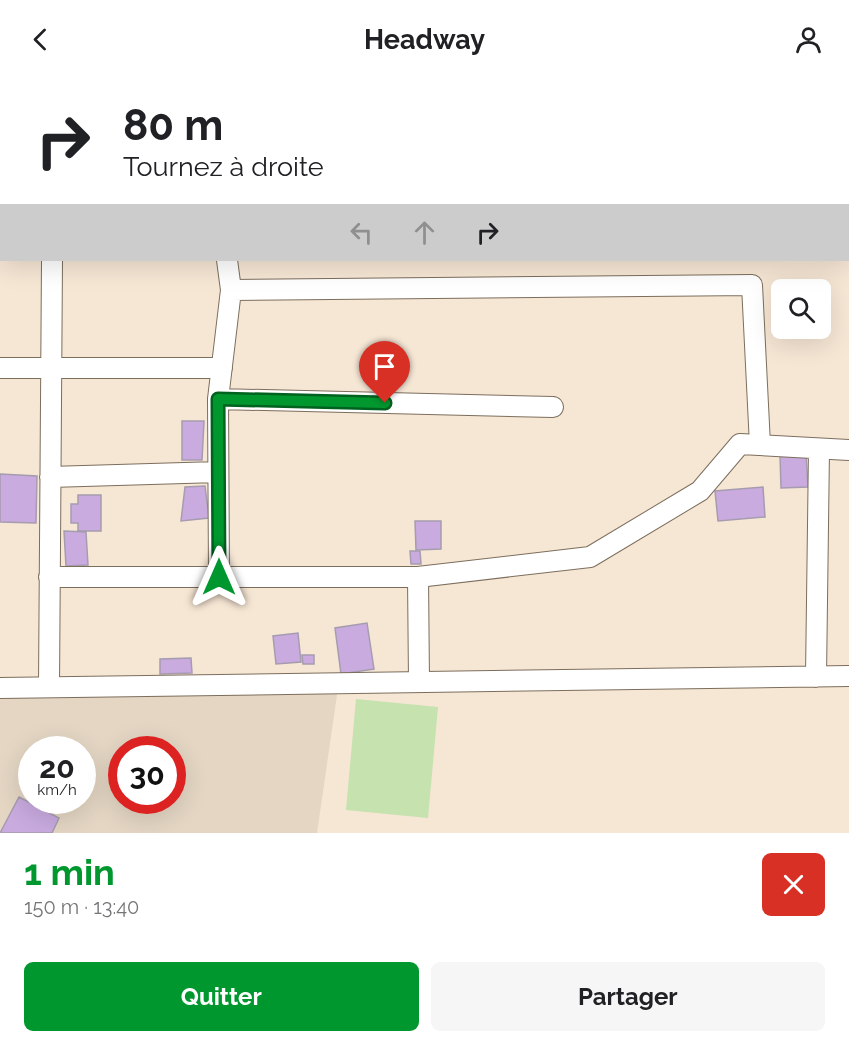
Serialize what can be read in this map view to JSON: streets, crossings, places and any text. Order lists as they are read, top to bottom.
{
  "page": {
    "header": "Headway",
    "turn": ["80 m", "Tournez à droite"],
    "speed": "20 km/h",
    "limit": "30",
    "heading": ["1 min", "150 m · 13:40"],
    "buttons": ["Quitter", "Partager"]
  }
}
